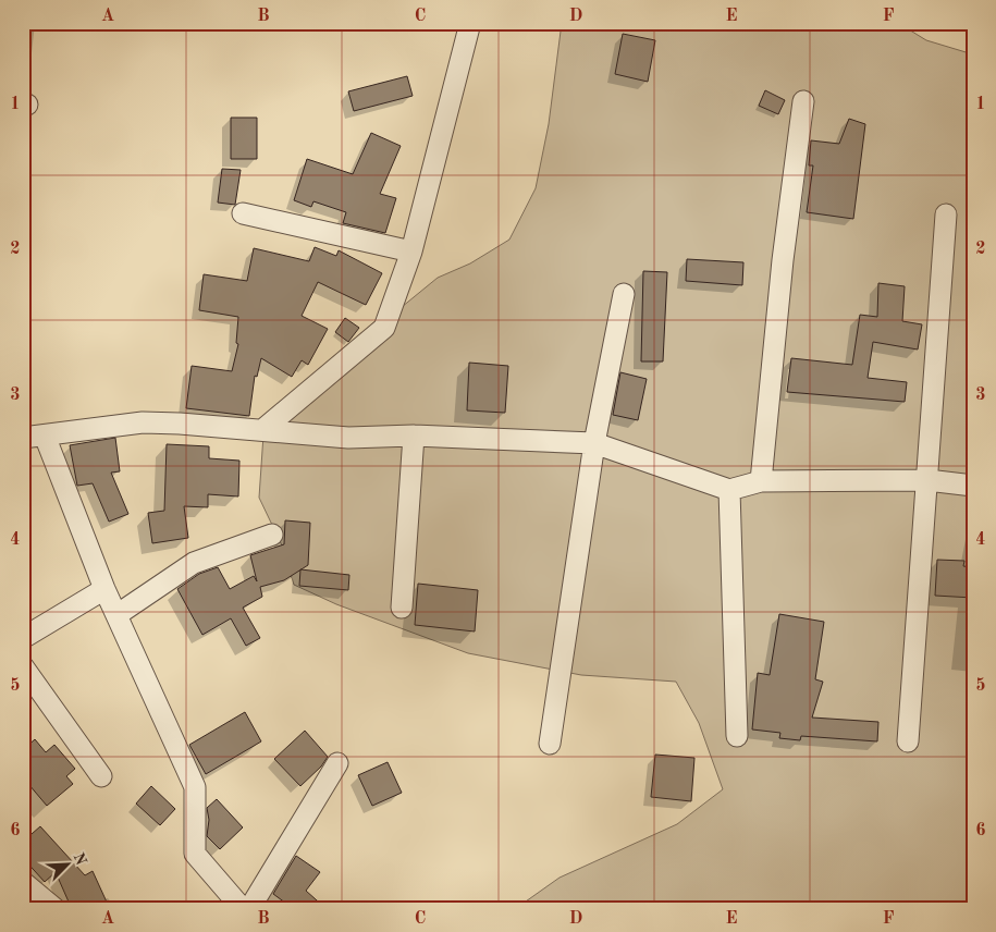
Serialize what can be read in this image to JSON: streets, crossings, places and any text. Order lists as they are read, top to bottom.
{
  "north": "top right",
  "grid": {
    "columns": [
      "A",
      "B",
      "C",
      "D",
      "E",
      "F"
    ],
    "rows": [
      "1",
      "2",
      "3",
      "4",
      "5",
      "6"
    ]
  }
}
